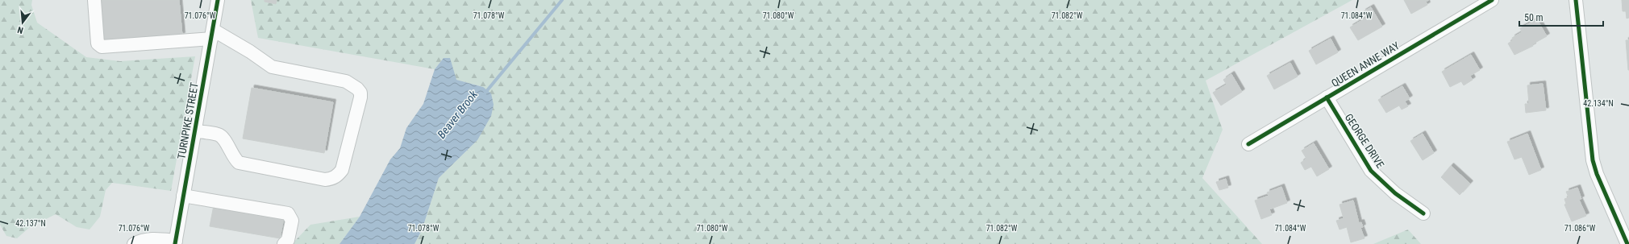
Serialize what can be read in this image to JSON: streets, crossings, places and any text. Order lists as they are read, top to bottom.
{
  "streets": {
    "street": ["QUEEN ANNE WAY", "TURNPIKE STREET", "GEORGE DRIVE"]
  },
  "crossings": [
    ["QUEEN ANNE WAY", "GEORGE DRIVE"]
  ],
  "water": ["Beaver Brook"],
  "scale_bar": "50 m",
  "north": "bottom",
  "coordinates": [
    "71.076°W",
    "71.078°W",
    "71.080°W",
    "71.082°W",
    "71.084°W",
    "42.134°N",
    "42.137°N",
    "71.086°W"
  ]
}
